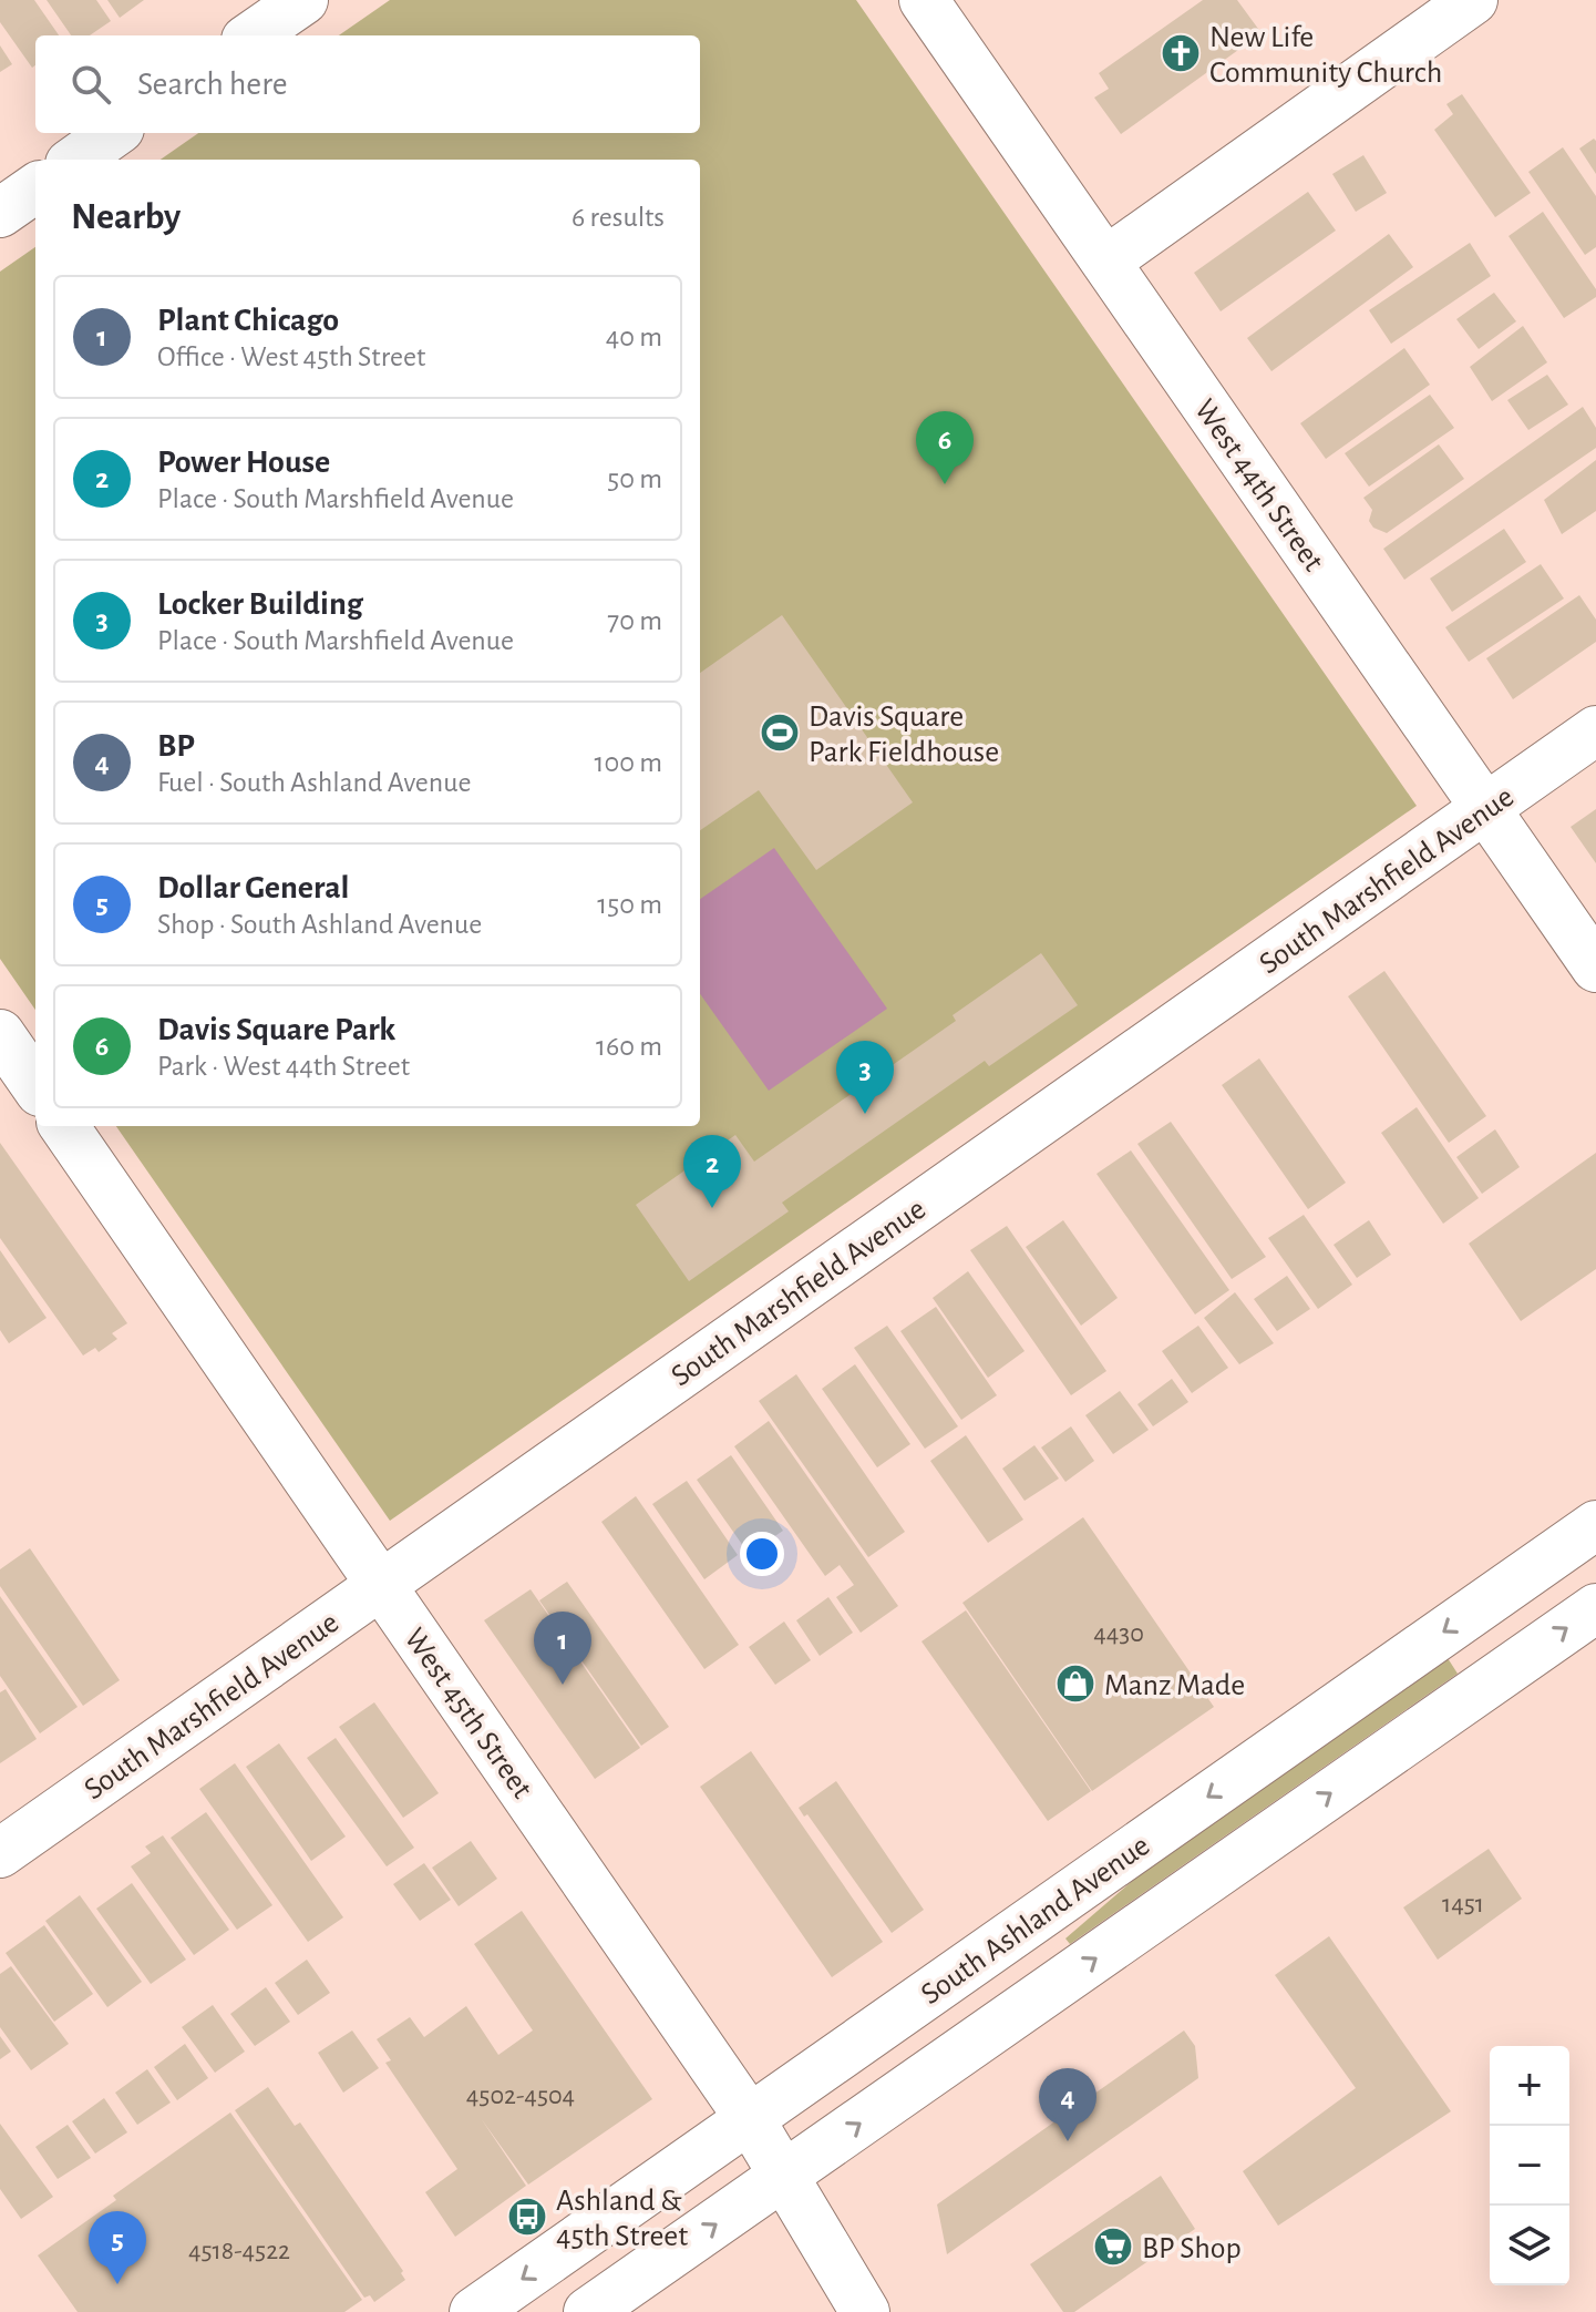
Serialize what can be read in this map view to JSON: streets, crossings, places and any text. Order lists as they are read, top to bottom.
{
  "streets": {
    "street": [
      "West 44th Street",
      "South Marshfield Avenue",
      "West 45th Street",
      "South Ashland Avenue"
    ]
  },
  "crossings": [
    ["West 44th Street", "South Marshfield Avenue"],
    ["South Marshfield Avenue", "West 45th Street"],
    ["West 45th Street", "South Ashland Avenue"]
  ],
  "places": {
    "church": ["New Life Community Church"],
    "sports": ["Davis Square Park Fieldhouse"],
    "shop": ["Manz Made"],
    "bus stop": ["Ashland & 45th Street"],
    "supermarket": ["BP Shop"]
  },
  "house_numbers": [
    "4430",
    "1451",
    "4502-4504",
    "4518-4522"
  ],
  "page": {
    "search": "Search here",
    "heading": ["Nearby", "6 results"],
    "list": [
      {
        "mark": "1",
        "name": "Plant Chicago",
        "note": "Office · West 45th Street",
        "value": "40 m"
      },
      {
        "mark": "2",
        "name": "Power House",
        "note": "Place · South Marshfield Avenue",
        "value": "50 m"
      },
      {
        "mark": "3",
        "name": "Locker Building",
        "note": "Place · South Marshfield Avenue",
        "value": "70 m"
      },
      {
        "mark": "4",
        "name": "BP",
        "note": "Fuel · South Ashland Avenue",
        "value": "100 m"
      },
      {
        "mark": "5",
        "name": "Dollar General",
        "note": "Shop · South Ashland Avenue",
        "value": "150 m"
      },
      {
        "mark": "6",
        "name": "Davis Square Park",
        "note": "Park · West 44th Street",
        "value": "160 m"
      }
    ],
    "pins": [
      "6",
      "3",
      "2",
      "1",
      "4",
      "5"
    ],
    "map_buttons": ["+", "−"]
  }
}
